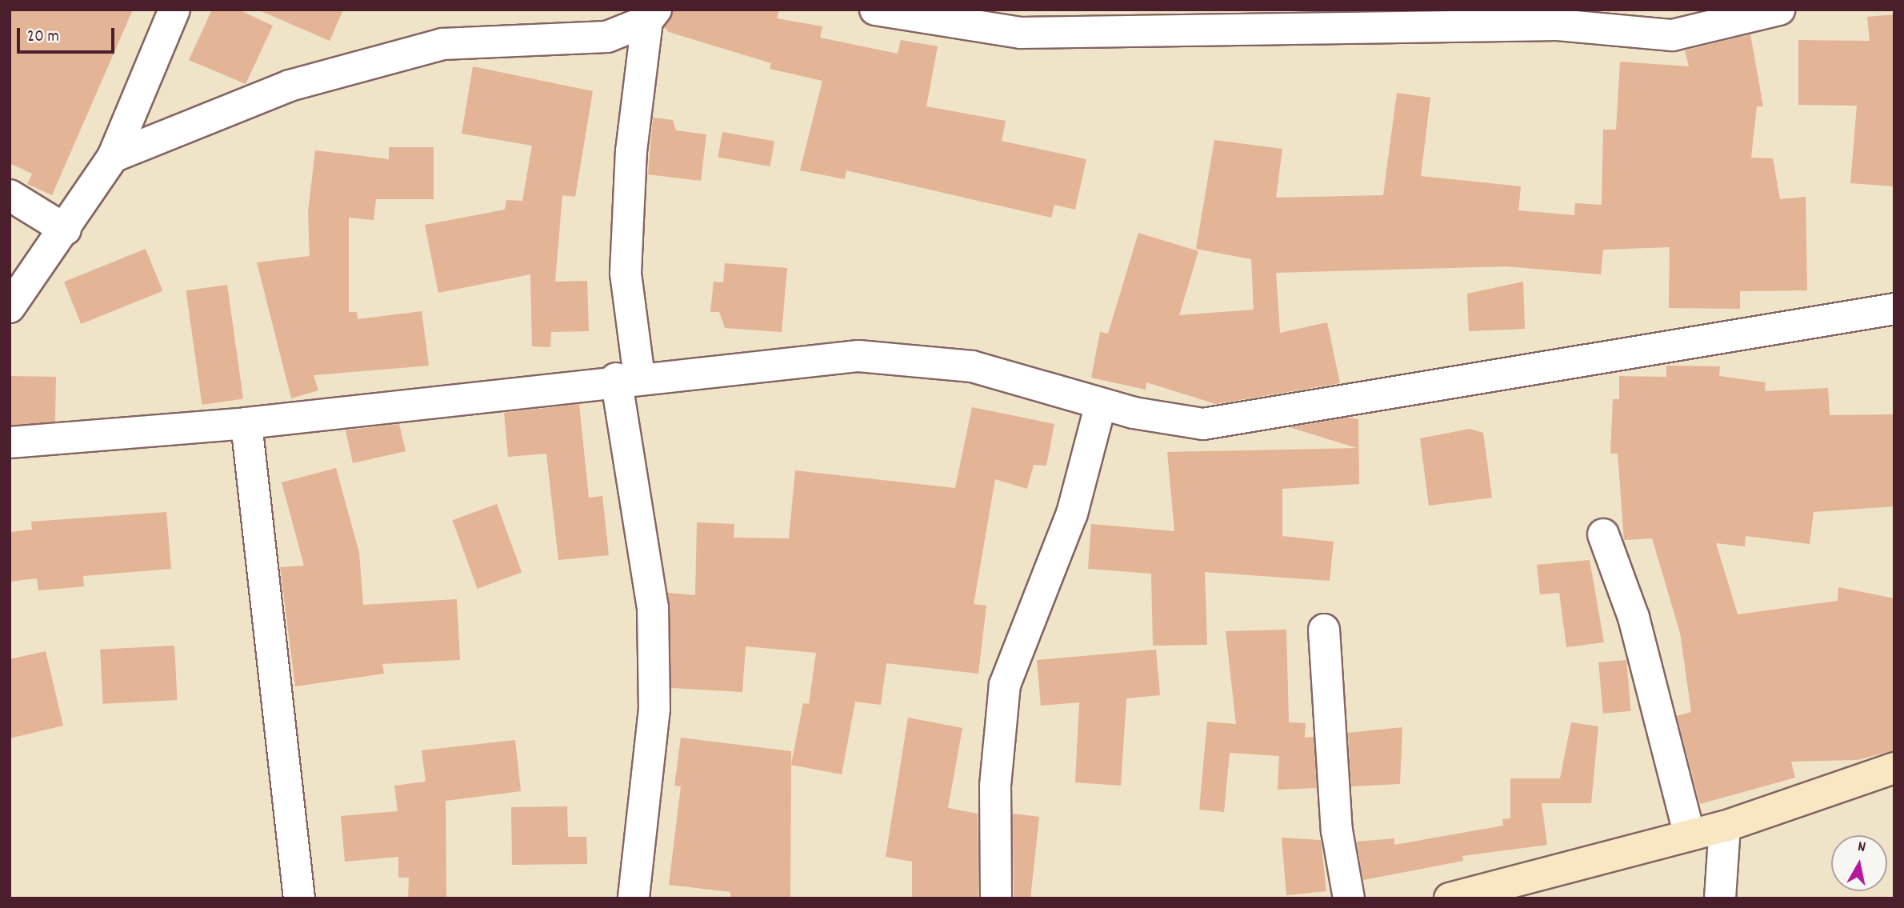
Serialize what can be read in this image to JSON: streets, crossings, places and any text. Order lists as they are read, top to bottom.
{
  "scale_bar": "20 m",
  "north": "top"
}
